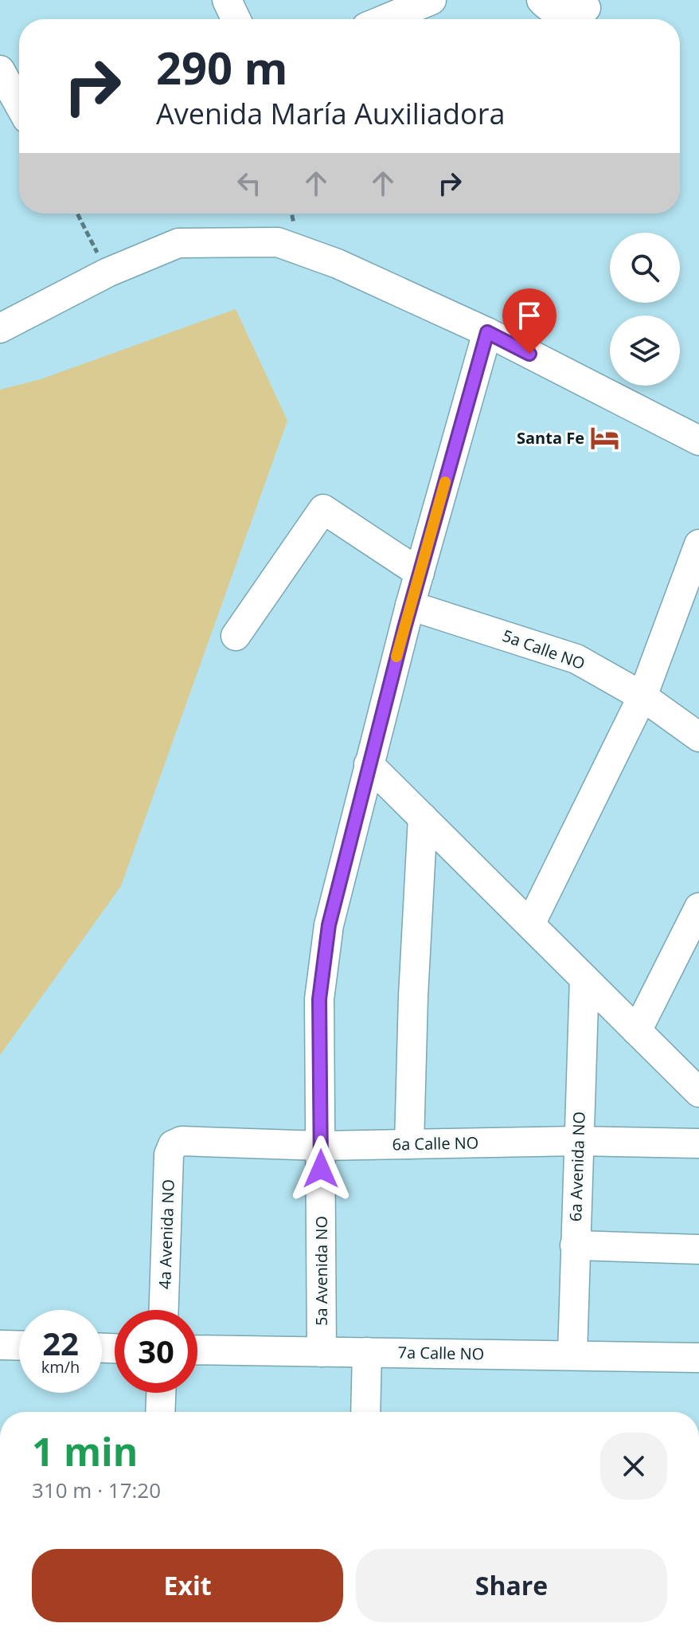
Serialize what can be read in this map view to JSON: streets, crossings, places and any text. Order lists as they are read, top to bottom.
{
  "streets": {
    "street": [
      "5a Calle NO",
      "6a Calle NO",
      "6a Avenida NO",
      "4a Avenida NO",
      "5a Avenida NO",
      "7a Calle NO"
    ]
  },
  "crossings": [
    ["5a Calle NO", "5a Avenida NO"],
    ["6a Calle NO", "6a Avenida NO"],
    ["6a Calle NO", "4a Avenida NO"],
    ["6a Calle NO", "5a Avenida NO"],
    ["6a Avenida NO", "7a Calle NO"],
    ["5a Avenida NO", "7a Calle NO"]
  ],
  "places": {
    "hotel": ["Santa Fe"]
  },
  "page": {
    "turn": ["290 m", "Avenida María Auxiliadora"],
    "speed": "22 km/h",
    "limit": "30",
    "heading": ["1 min", "310 m · 17:20"],
    "buttons": ["Exit", "Share"]
  }
}
